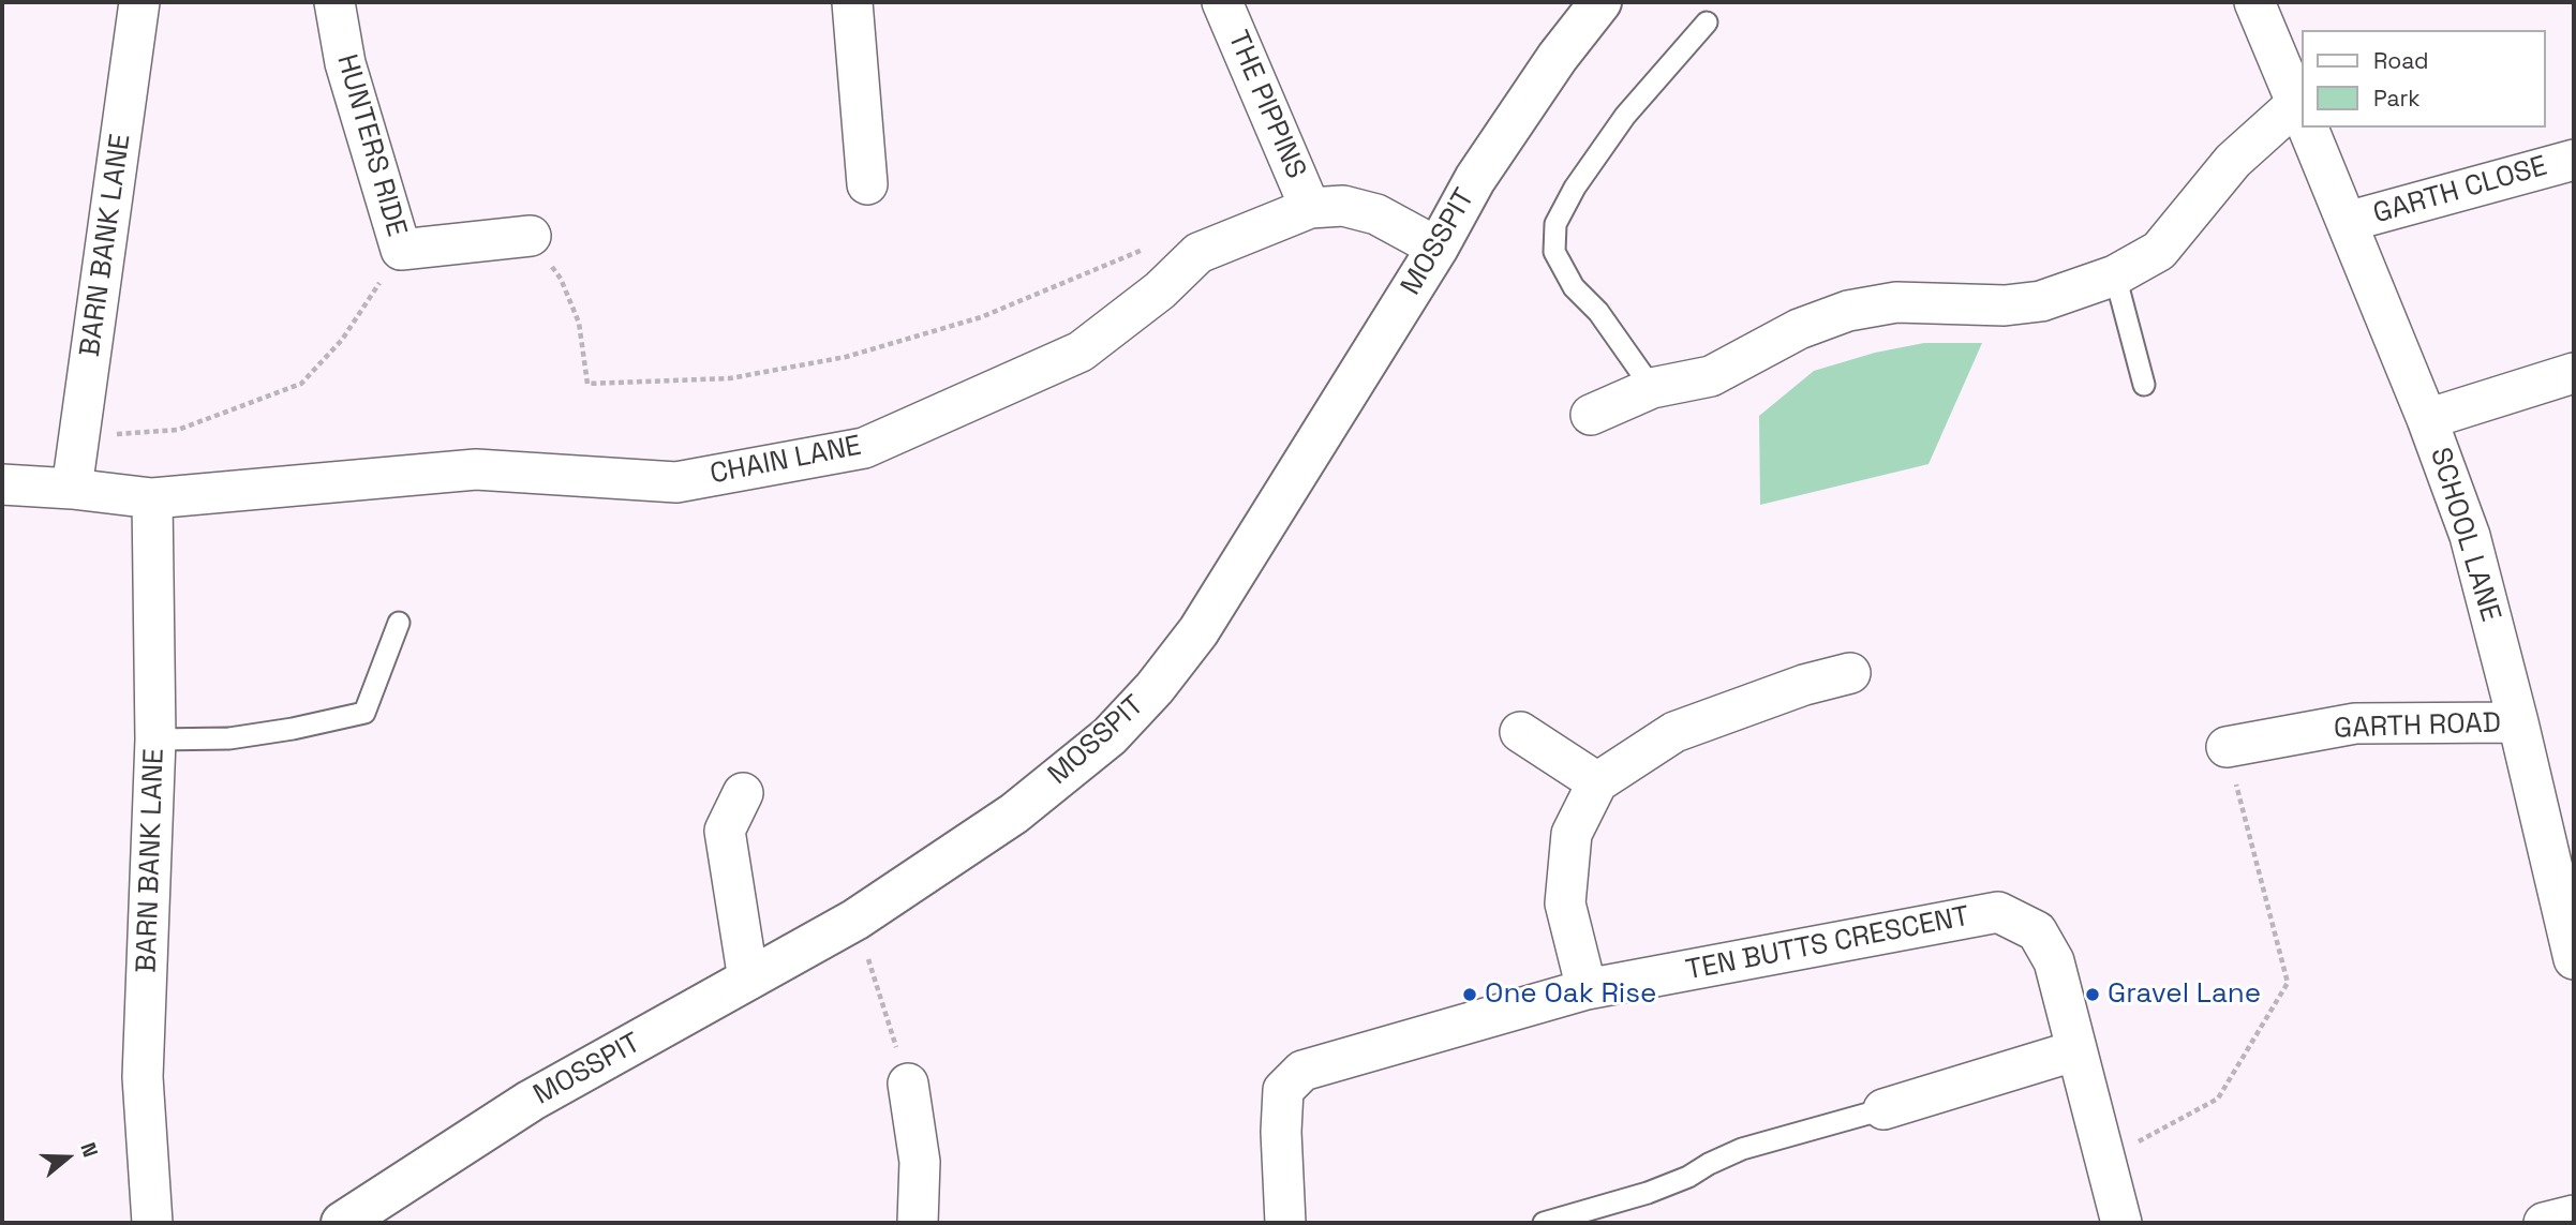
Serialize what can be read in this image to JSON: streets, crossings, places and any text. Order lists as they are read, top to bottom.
{
  "streets": {
    "highway": ["MOSSPIT"],
    "street": [
      "THE PIPPINS",
      "HUNTERS RIDE",
      "GARTH CLOSE",
      "BARN BANK LANE",
      "CHAIN LANE",
      "SCHOOL LANE",
      "GARTH ROAD",
      "TEN BUTTS CRESCENT"
    ]
  },
  "crossings": [
    ["THE PIPPINS", "CHAIN LANE"],
    ["GARTH CLOSE", "SCHOOL LANE"],
    ["MOSSPIT", "CHAIN LANE"],
    ["BARN BANK LANE", "CHAIN LANE"],
    ["SCHOOL LANE", "GARTH ROAD"]
  ],
  "places": ["One Oak Rise", "Gravel Lane"],
  "legend": ["Road", "Park"],
  "north": "right"
}
